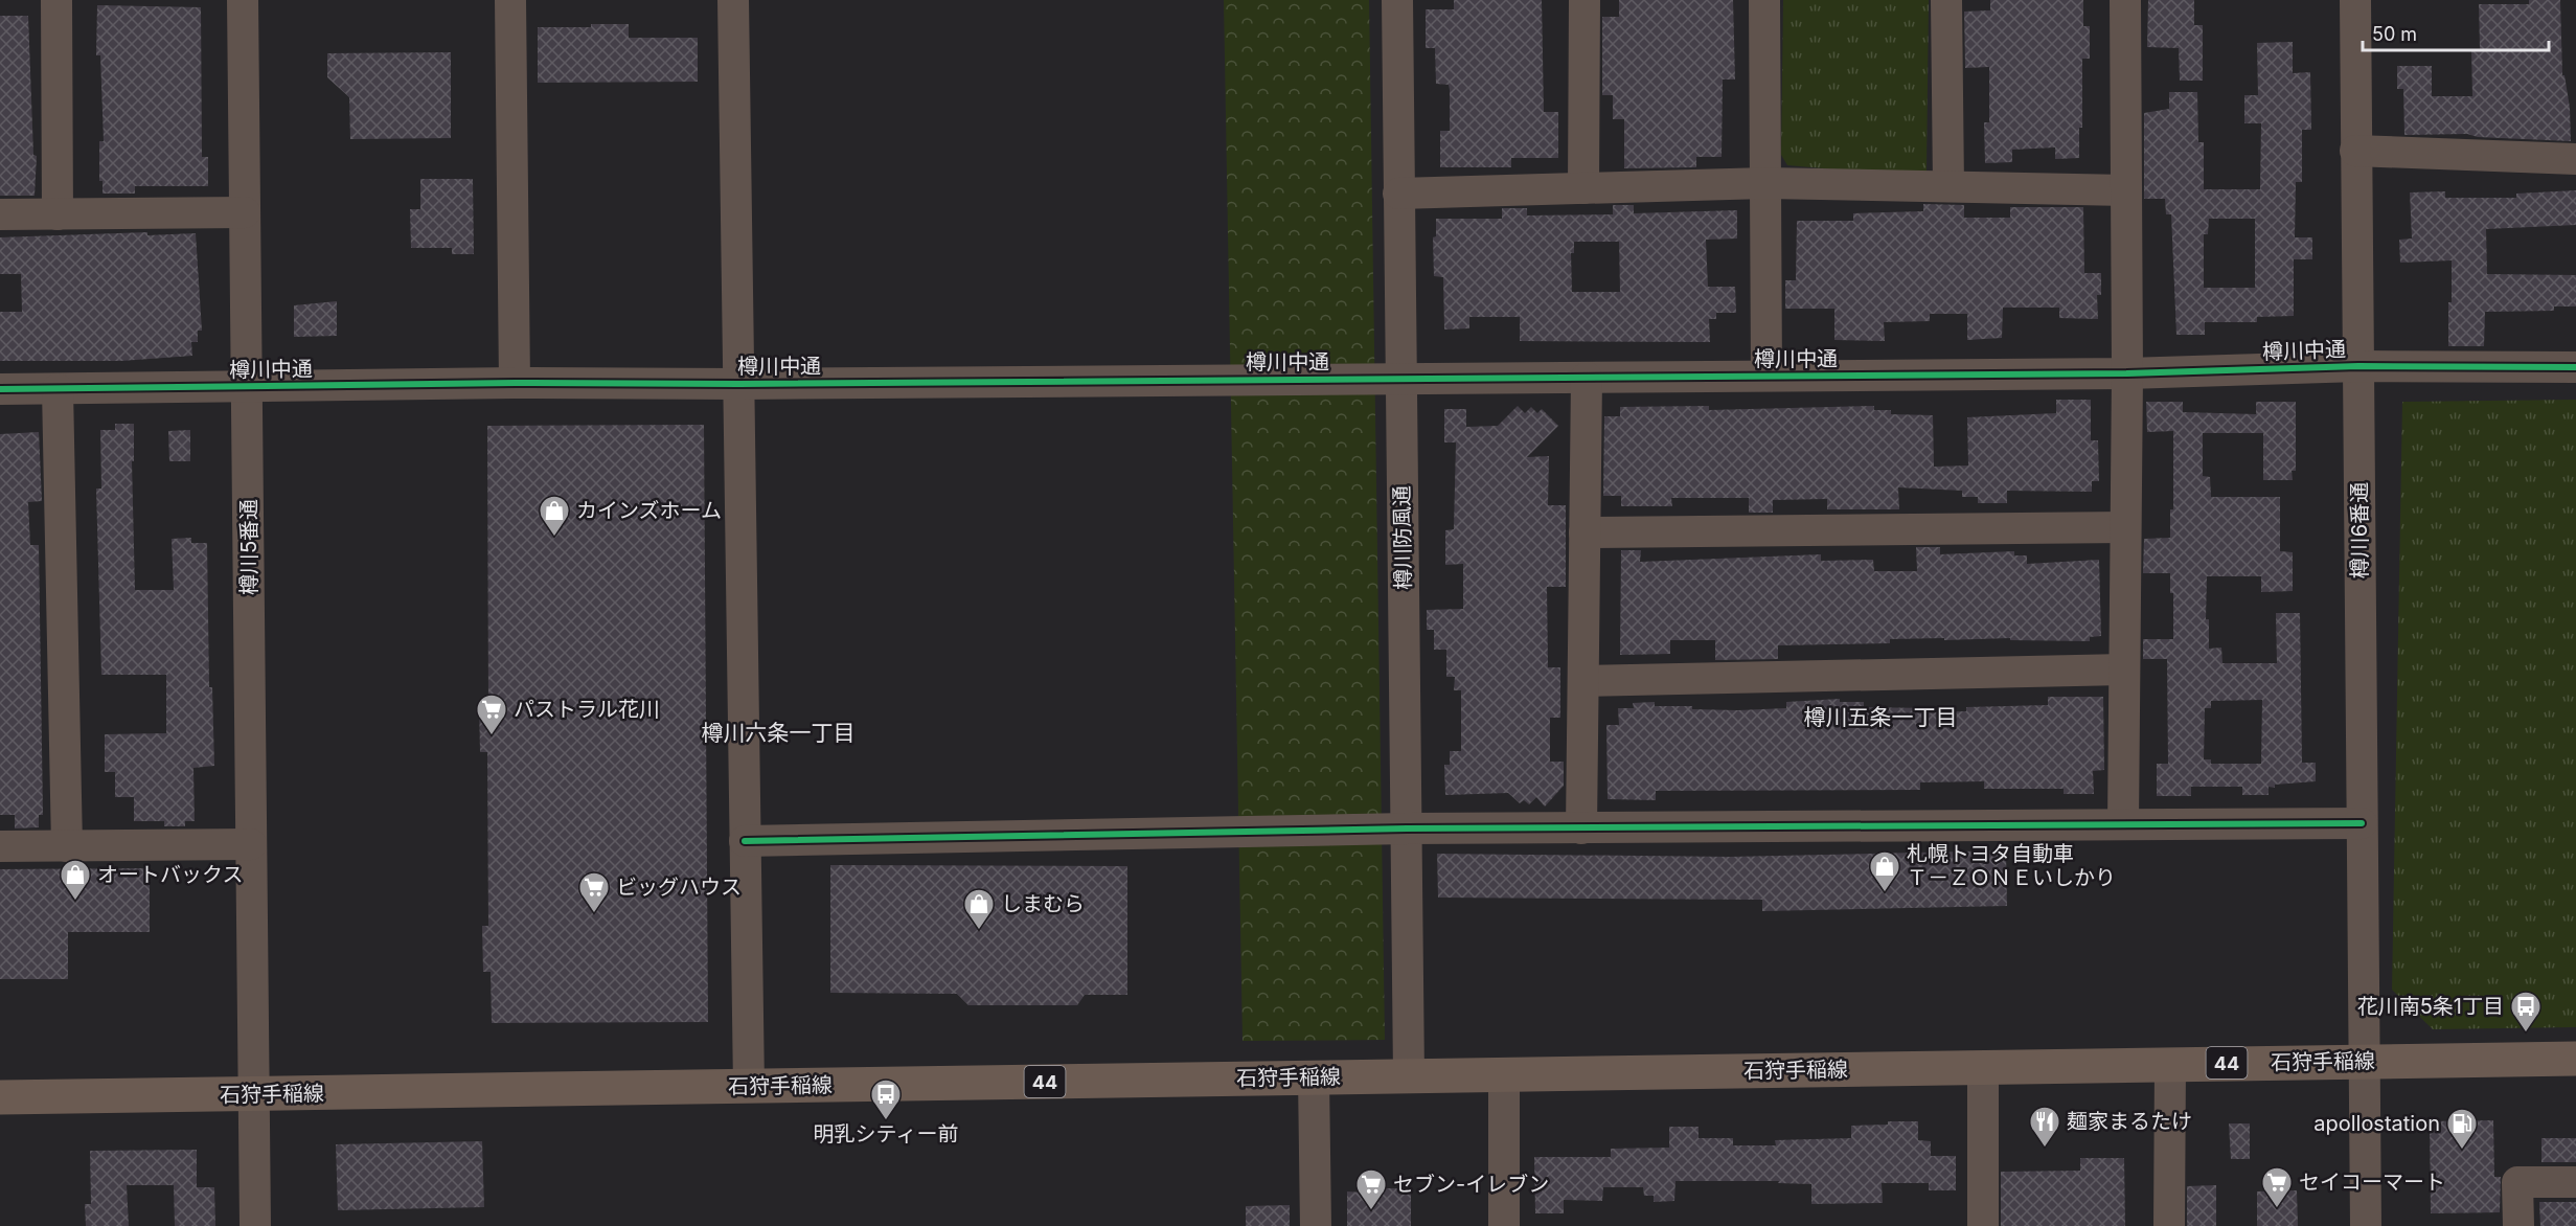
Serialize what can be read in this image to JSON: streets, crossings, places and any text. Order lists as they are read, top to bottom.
{
  "streets": {
    "main road": ["石狩手稲線", "44"],
    "street": [
      "樽川中通",
      "樽川6番通",
      "樽川防風通",
      "樽川5番通"
    ]
  },
  "crossings": [
    ["樽川中通", "樽川6番通"],
    ["樽川中通", "樽川防風通"],
    ["樽川中通", "樽川5番通"],
    ["樽川6番通", "石狩手稲線"],
    ["樽川防風通", "石狩手稲線"],
    ["樽川5番通", "石狩手稲線"]
  ],
  "districts": ["樽川五条一丁目", "樽川六条一丁目"],
  "places": {
    "shop": [
      "カインズホーム",
      "札幌トヨタ自動車 Ｔ－ＺＯＮＥいしかり",
      "オートバックス",
      "しまむら"
    ],
    "supermarket": [
      "パストラル花川",
      "ビッグハウス",
      "セイコーマート",
      "セブン-イレブン"
    ],
    "bus stop": ["花川南5条1丁目", "明乳シティー前"],
    "restaurant": ["麺家まるたけ"],
    "fuel station": ["apollostation"]
  },
  "scale_bar": "50 m"
}
